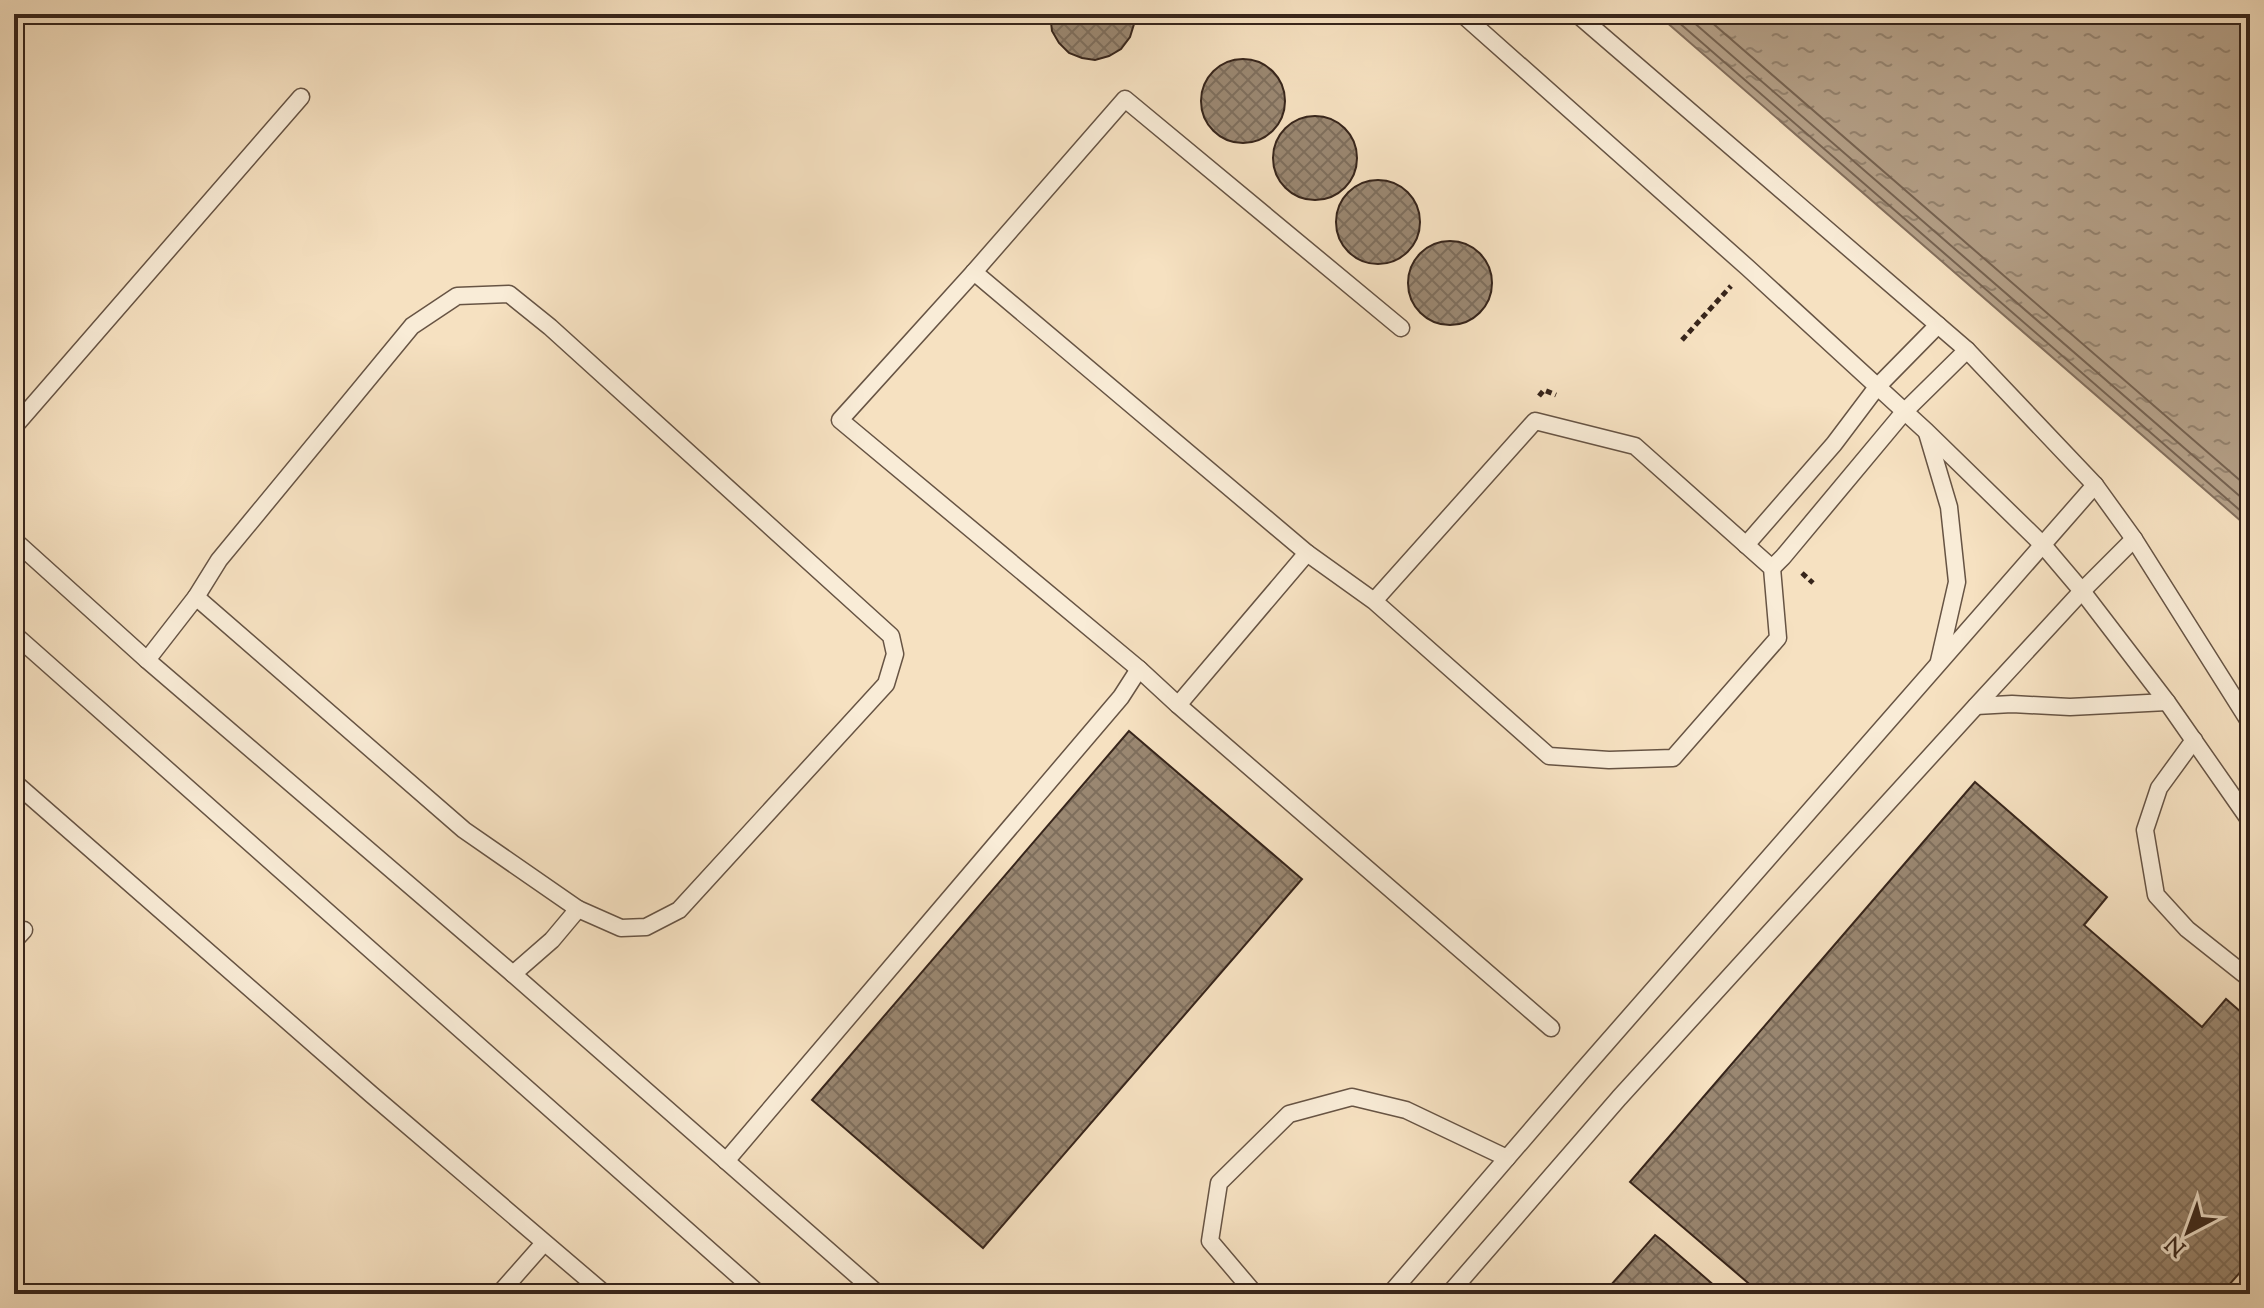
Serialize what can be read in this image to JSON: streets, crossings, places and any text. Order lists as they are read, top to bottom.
{
  "north": "bottom left"
}
